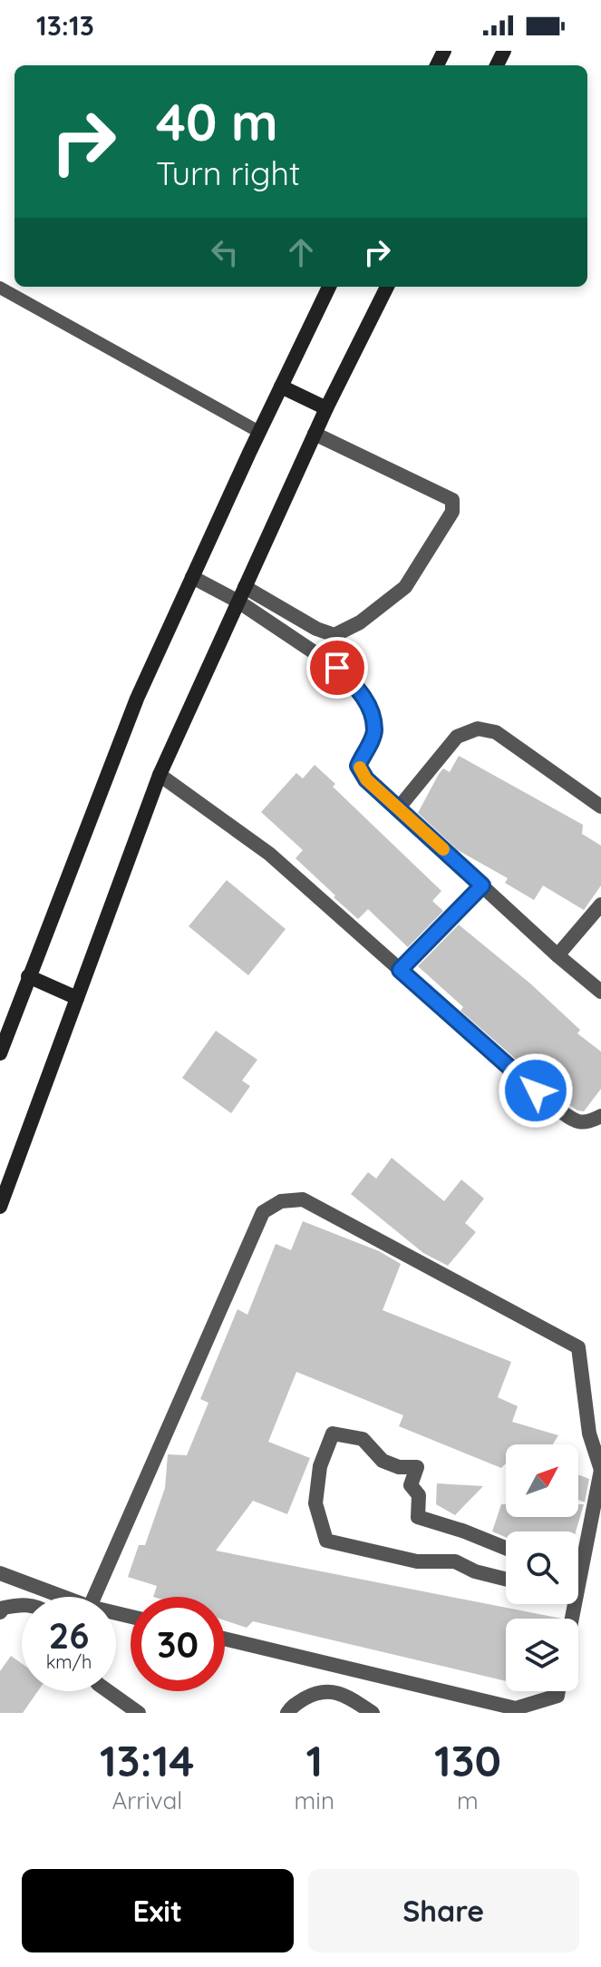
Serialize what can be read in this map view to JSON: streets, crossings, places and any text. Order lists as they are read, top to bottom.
{
  "north": "top right",
  "page": {
    "status": "13:13",
    "turn": ["40 m", "Turn right"],
    "speed": "26 km/h",
    "limit": "30",
    "eta": [
      "13:14",
      "Arrival",
      "1",
      "min",
      "130",
      "m"
    ],
    "buttons": ["Exit", "Share"]
  }
}
